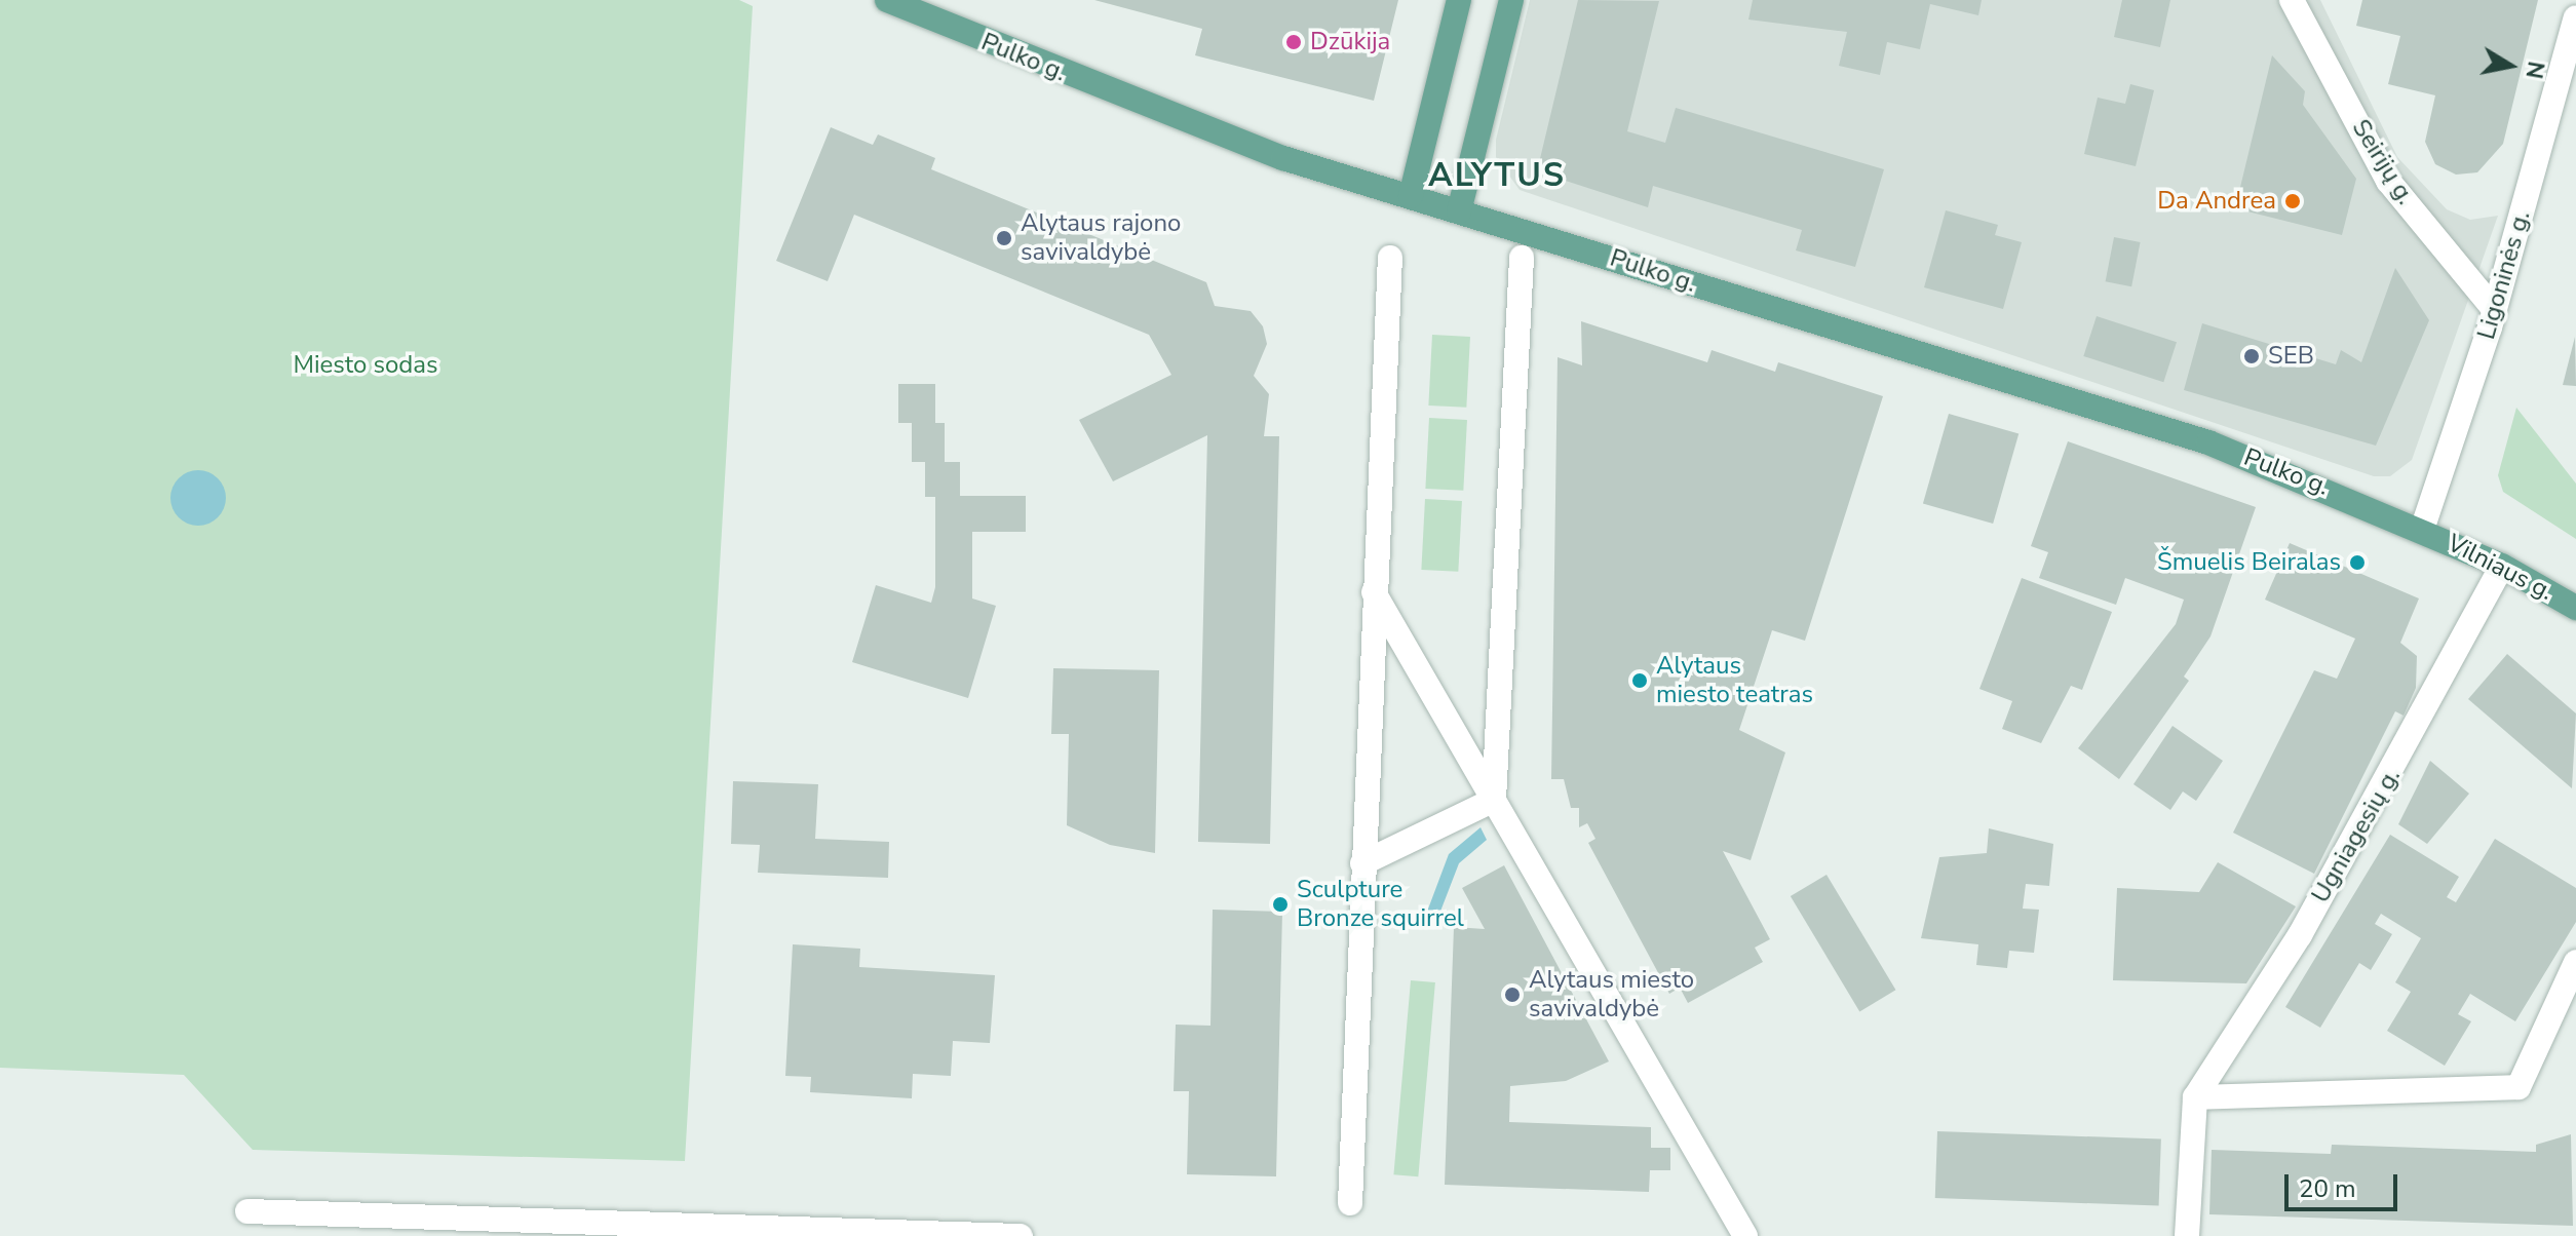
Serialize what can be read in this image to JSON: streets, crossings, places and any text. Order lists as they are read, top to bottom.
{
  "streets": {
    "main road": ["Pulko g.", "Vilniaus g."],
    "street": ["Seirijų g.", "Ligoninės g.", "Ugniagesių g."]
  },
  "crossings": [
    ["Pulko g.", "Ligoninės g."],
    ["Pulko g.", "Vilniaus g."],
    ["Seirijų g.", "Ligoninės g."],
    ["Ligoninės g.", "Vilniaus g."],
    ["Vilniaus g.", "Ugniagesių g."]
  ],
  "districts": ["ALYTUS"],
  "parks": ["Miesto sodas"],
  "places": [
    "Dzūkija",
    "Da Andrea",
    "Alytaus rajono savivaldybė",
    "SEB",
    "Šmuelis Beiralas",
    "Alytaus miesto teatras",
    "Sculpture Bronze squirrel",
    "Alytaus miesto savivaldybė"
  ],
  "scale_bar": "20 m",
  "north": "right"
}
